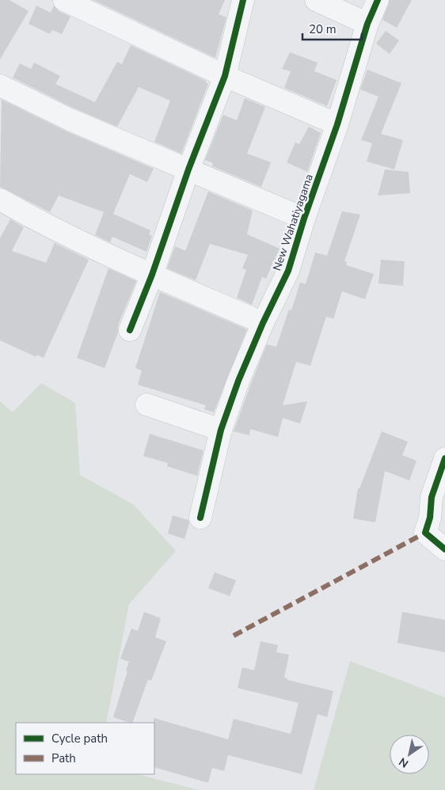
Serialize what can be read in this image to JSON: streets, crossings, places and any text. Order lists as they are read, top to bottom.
{
  "streets": {
    "street": ["New Wahatiyagama"]
  },
  "legend": ["Cycle path", "Path"],
  "scale_bar": "20 m",
  "north": "bottom left"
}
